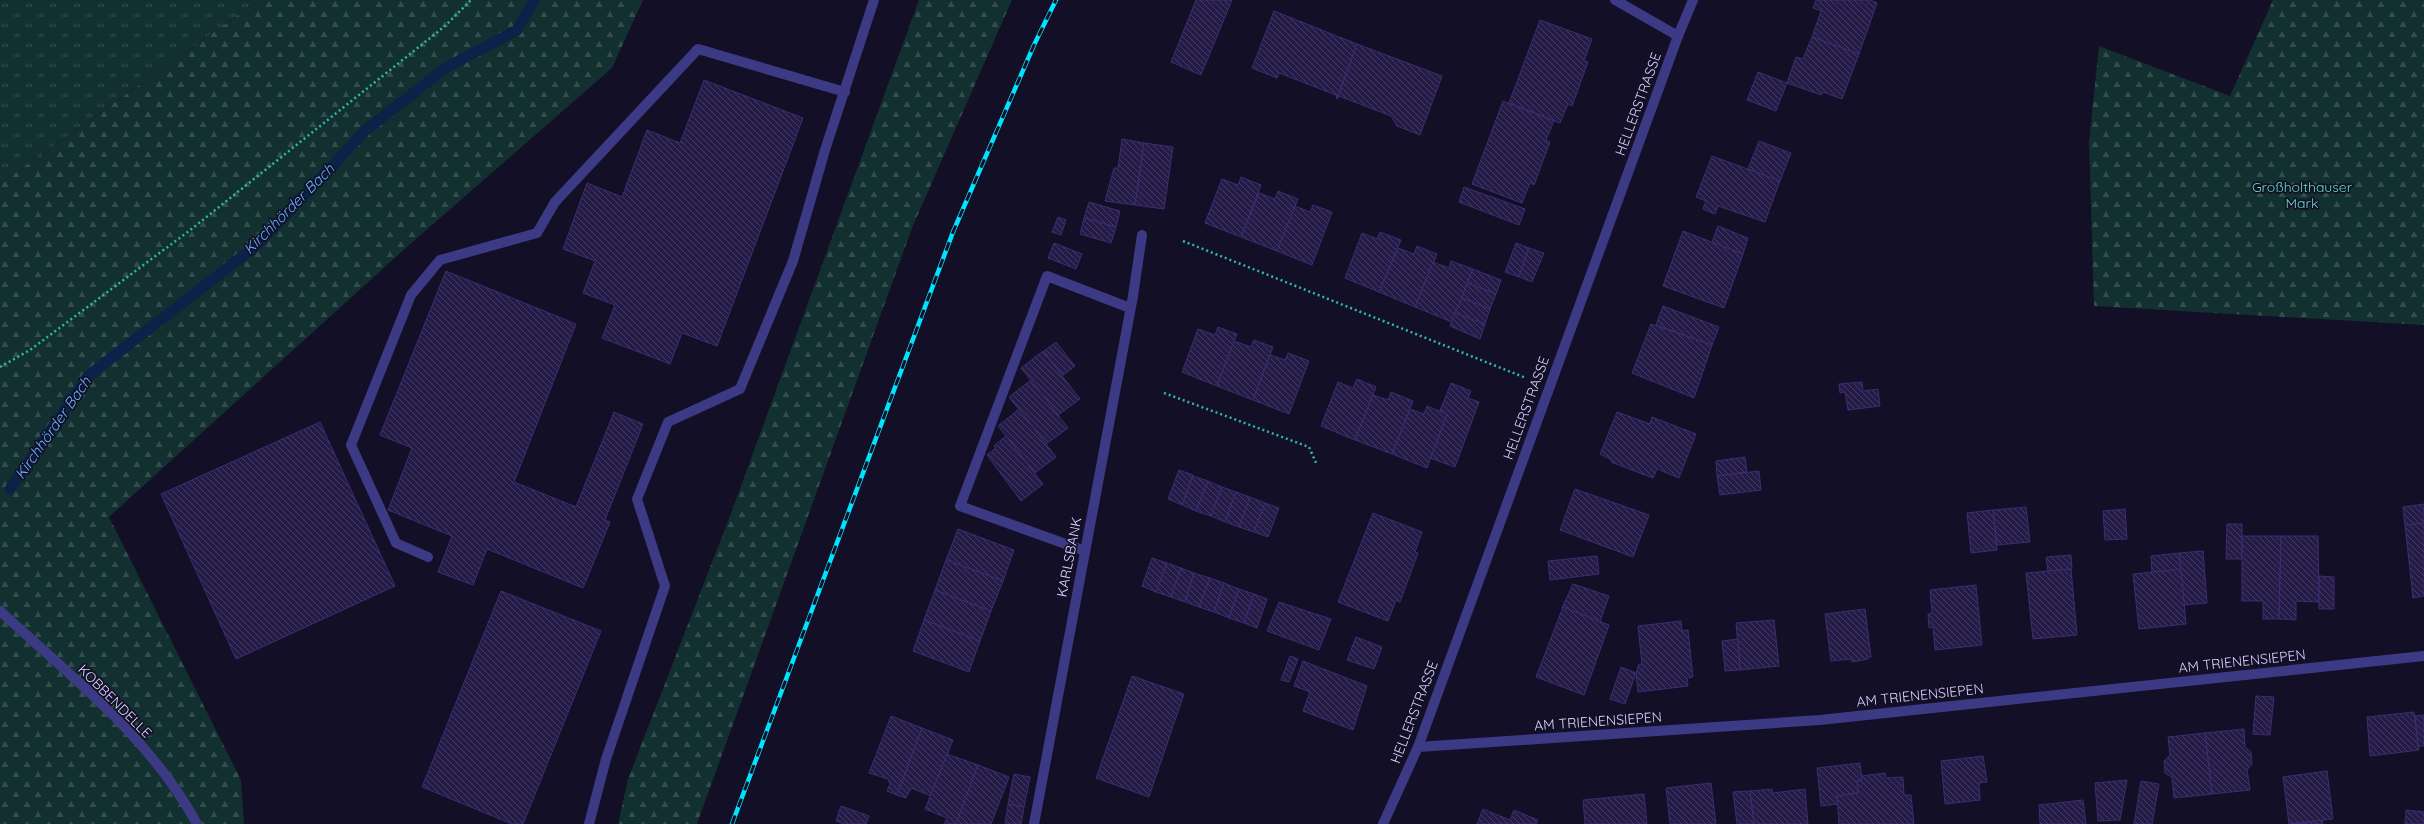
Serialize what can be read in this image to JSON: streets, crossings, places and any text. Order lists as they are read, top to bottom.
{
  "streets": {
    "street": [
      "HELLERSTRASSE",
      "KARLSBANK",
      "AM TRIENENSIEPEN",
      "KOBBENDELLE"
    ]
  },
  "crossings": [
    ["HELLERSTRASSE", "AM TRIENENSIEPEN"]
  ],
  "water": ["Kirchhörder Bach"],
  "parks": ["Großholthauser Mark"]
}
